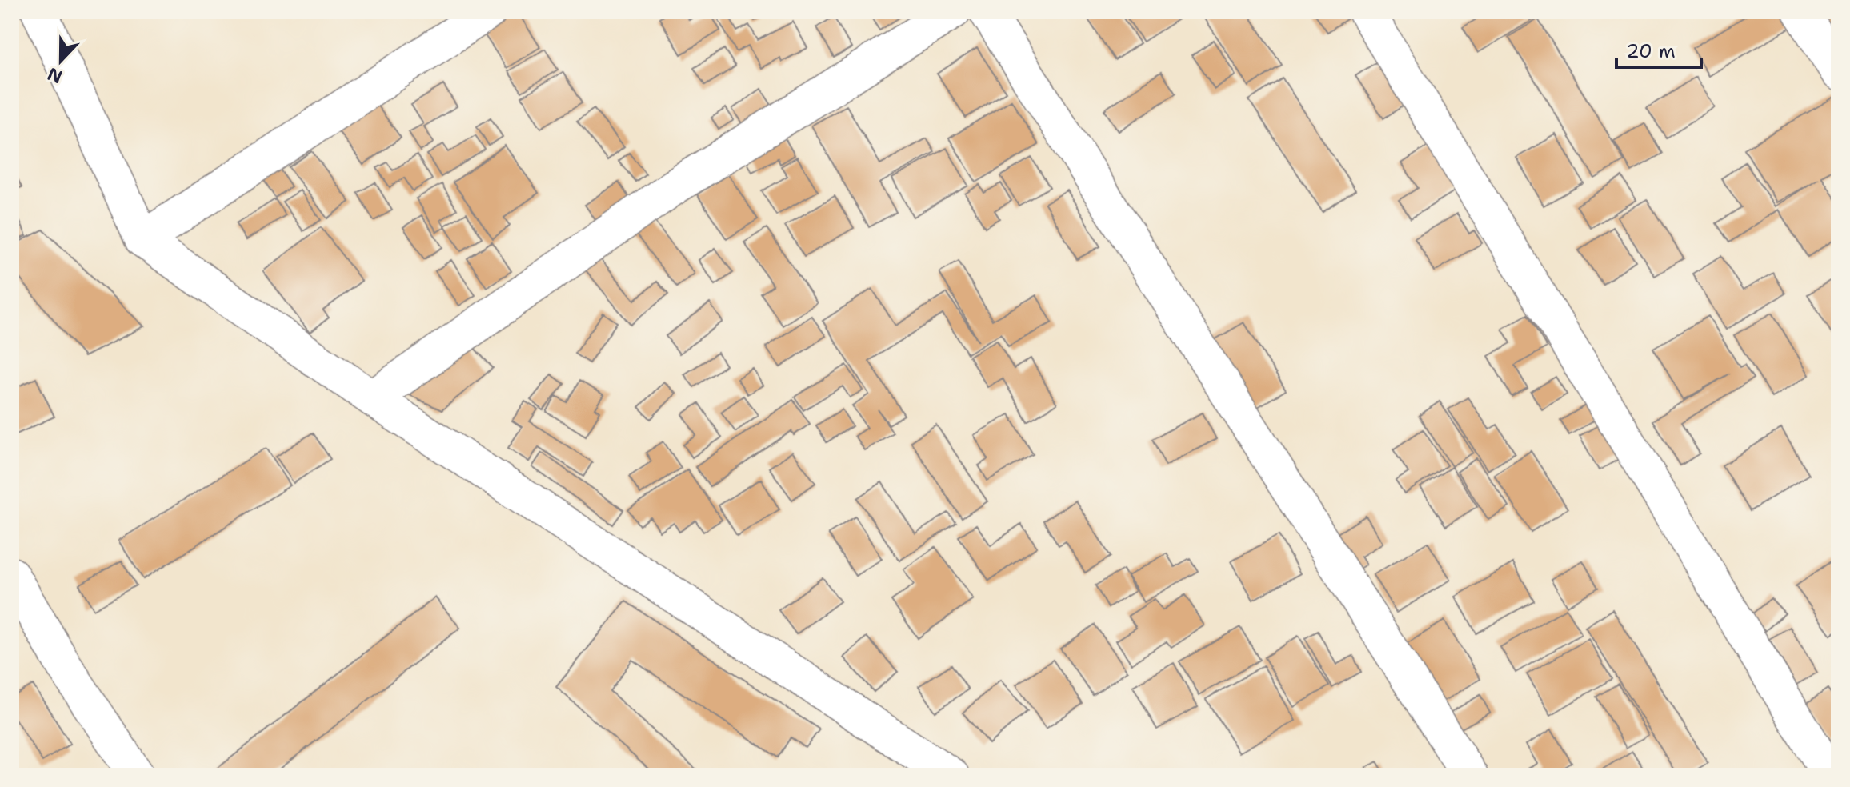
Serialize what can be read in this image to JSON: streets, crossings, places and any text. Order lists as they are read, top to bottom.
{
  "scale_bar": "20 m",
  "north": "bottom"
}
